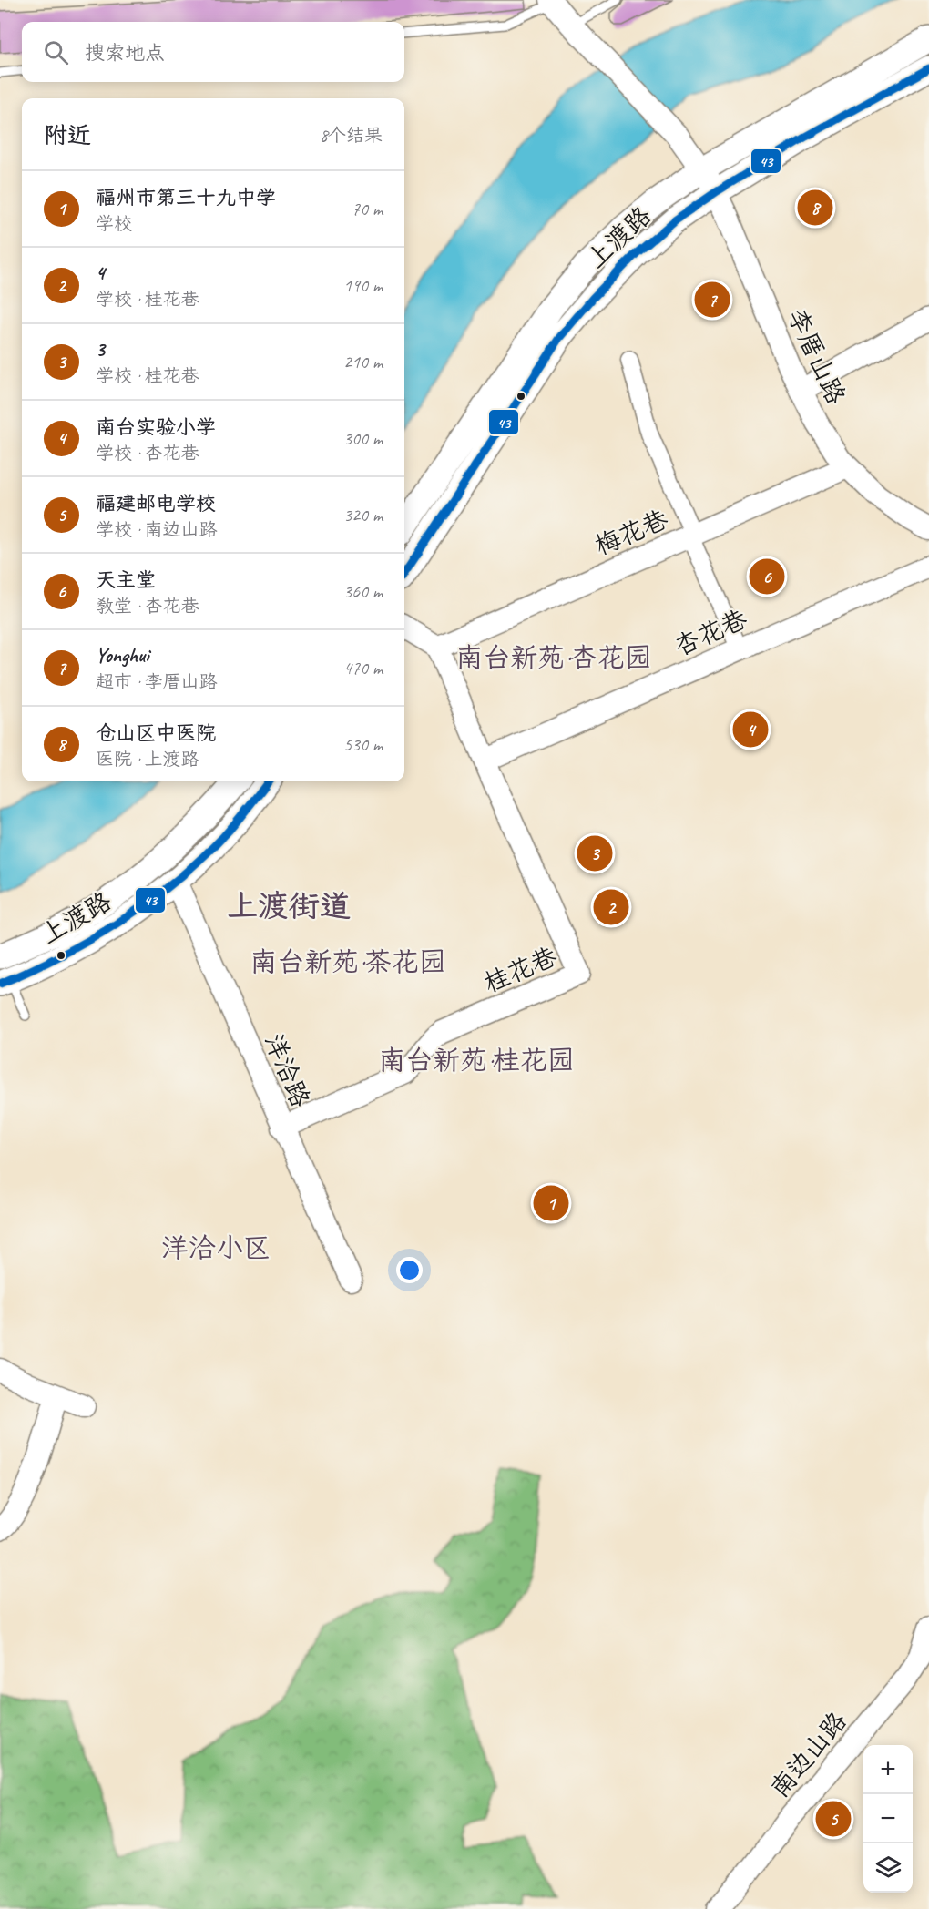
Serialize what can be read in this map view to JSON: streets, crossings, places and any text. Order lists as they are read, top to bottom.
{
  "streets": {
    "main road": ["上渡路"],
    "street": [
      "李厝山路",
      "梅花巷",
      "杏花巷",
      "桂花巷",
      "洋洽路",
      "南边山路"
    ]
  },
  "crossings": [
    ["上渡路", "李厝山路"],
    ["上渡路", "洋洽路"],
    ["李厝山路", "梅花巷"],
    ["梅花巷", "桂花巷"],
    ["杏花巷", "桂花巷"],
    ["桂花巷", "洋洽路"]
  ],
  "districts": [
    "南台新苑·杏花园",
    "上渡街道",
    "南台新苑·茶花园",
    "南台新苑·桂花园",
    "洋洽小区"
  ],
  "lines": ["transit line 43"],
  "page": {
    "search": "搜索地点",
    "heading": ["附近", "8个结果"],
    "list": [
      {
        "mark": "1",
        "name": "福州市第三十九中学",
        "note": "学校",
        "value": "70 m"
      },
      {
        "mark": "2",
        "name": "4",
        "note": "学校 · 桂花巷",
        "value": "190 m"
      },
      {
        "mark": "3",
        "name": "3",
        "note": "学校 · 桂花巷",
        "value": "210 m"
      },
      {
        "mark": "4",
        "name": "南台实验小学",
        "note": "学校 · 杏花巷",
        "value": "300 m"
      },
      {
        "mark": "5",
        "name": "福建邮电学校",
        "note": "学校 · 南边山路",
        "value": "320 m"
      },
      {
        "mark": "6",
        "name": "天主堂",
        "note": "教堂 · 杏花巷",
        "value": "360 m"
      },
      {
        "mark": "7",
        "name": "Yonghui",
        "note": "超市 · 李厝山路",
        "value": "470 m"
      },
      {
        "mark": "8",
        "name": "仓山区中医院",
        "note": "医院 · 上渡路",
        "value": "530 m"
      }
    ],
    "pins": [
      "8",
      "7",
      "6",
      "4",
      "3",
      "2",
      "1",
      "5"
    ],
    "map_buttons": ["+", "−"]
  }
}
